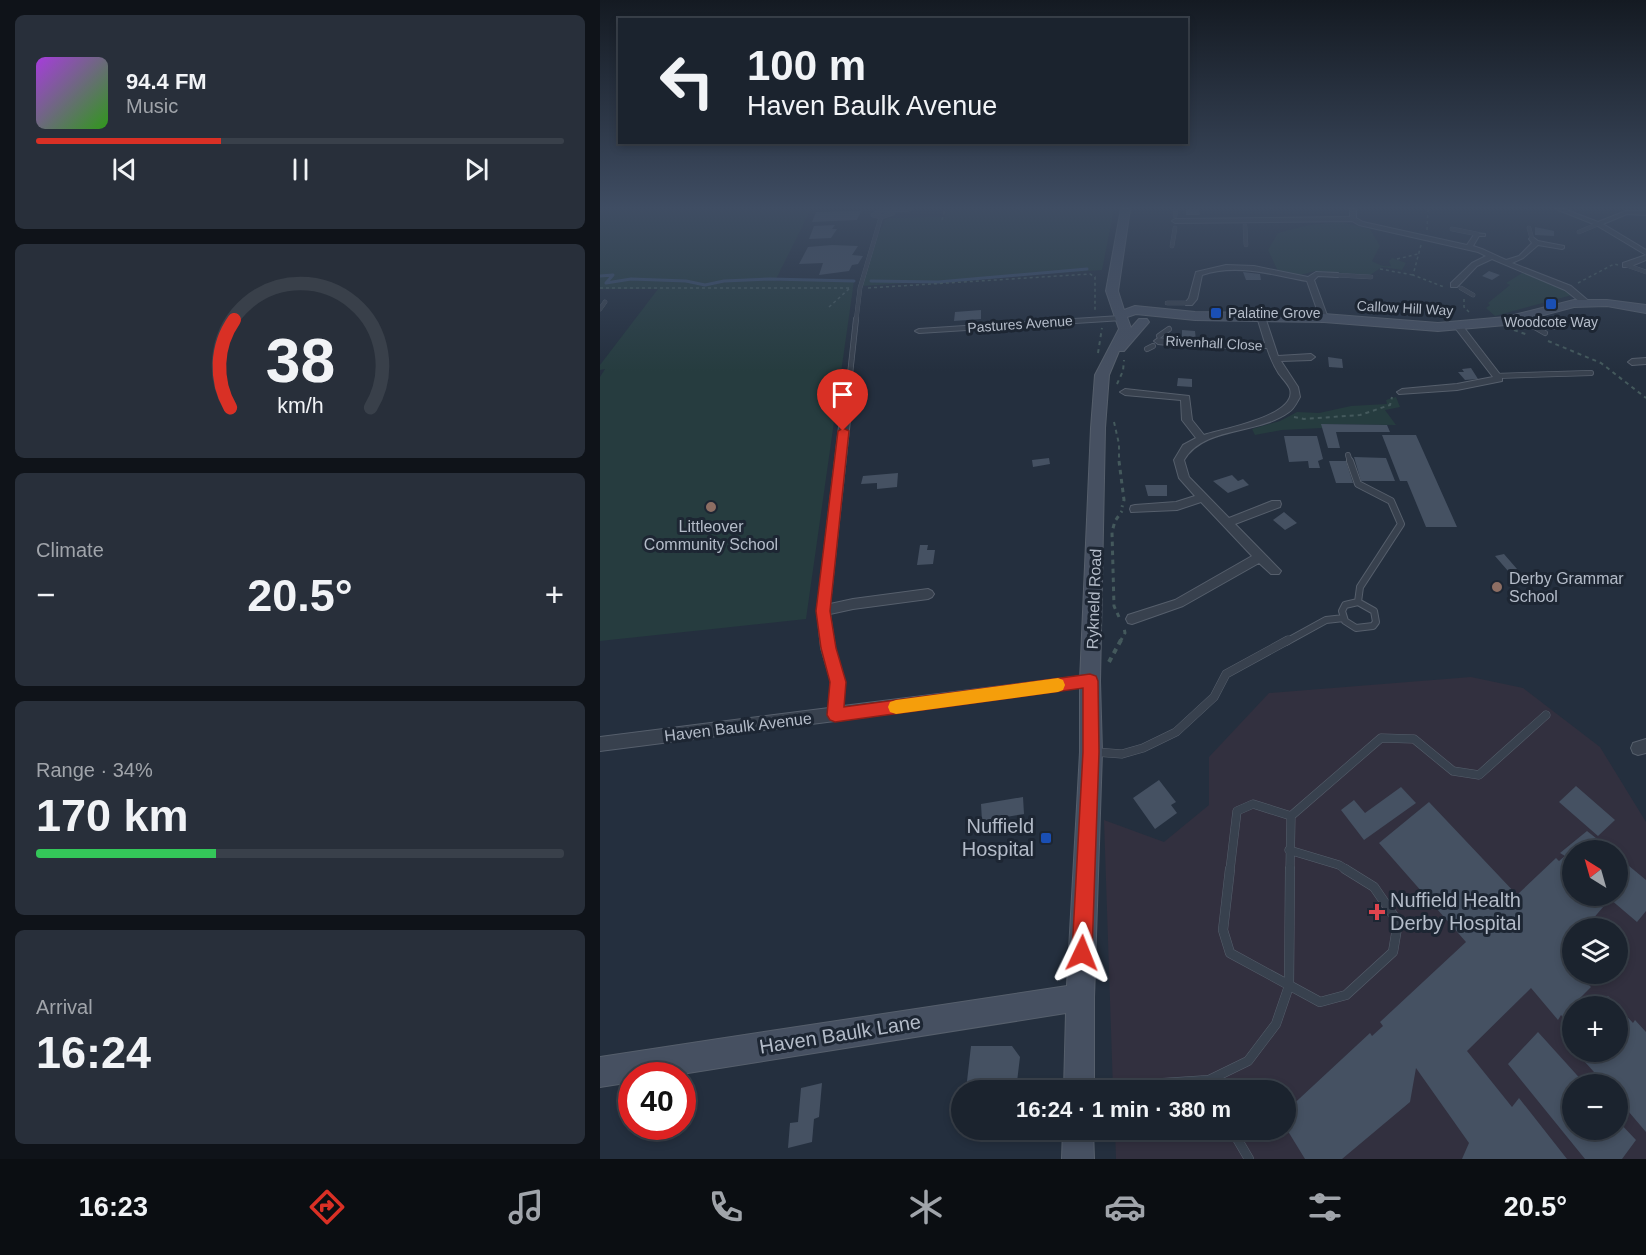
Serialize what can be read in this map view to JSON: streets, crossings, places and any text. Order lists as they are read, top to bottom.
{
  "streets": {
    "street": [
      "Callow Hill Way",
      "Pastures Avenue",
      "Rivenhall Close",
      "Rykneld Road",
      "Haven Baulk Avenue",
      "Haven Baulk Lane"
    ]
  },
  "crossings": [
    ["Callow Hill Way", "Pastures Avenue"],
    ["Callow Hill Way", "Rykneld Road"],
    ["Pastures Avenue", "Rykneld Road"],
    ["Rykneld Road", "Haven Baulk Avenue"],
    ["Rykneld Road", "Haven Baulk Lane"]
  ],
  "places": {
    "transit": ["Woodcote Way", "Palatine Grove", "Nuffield Hospital"],
    "other": ["Littleover Community School", "Derby Grammar School"],
    "health": ["Nuffield Health Derby Hospital"]
  },
  "north": "top left",
  "page": {
    "turn": ["100 m", "Haven Baulk Avenue"],
    "song": ["94.4 FM", "Music"],
    "tile": [
      "Climate",
      ["Range · 34%", "170 km"],
      ["Arrival", "16:24"]
    ],
    "heat": ["−", "20.5°", "+"],
    "map_buttons": ["+", "−"],
    "limit": "40",
    "trip": "16:24 · 1 min · 380 m",
    "tabs": ["16:23", "20.5°"],
    "gauge": ["38", "km/h"]
  }
}
